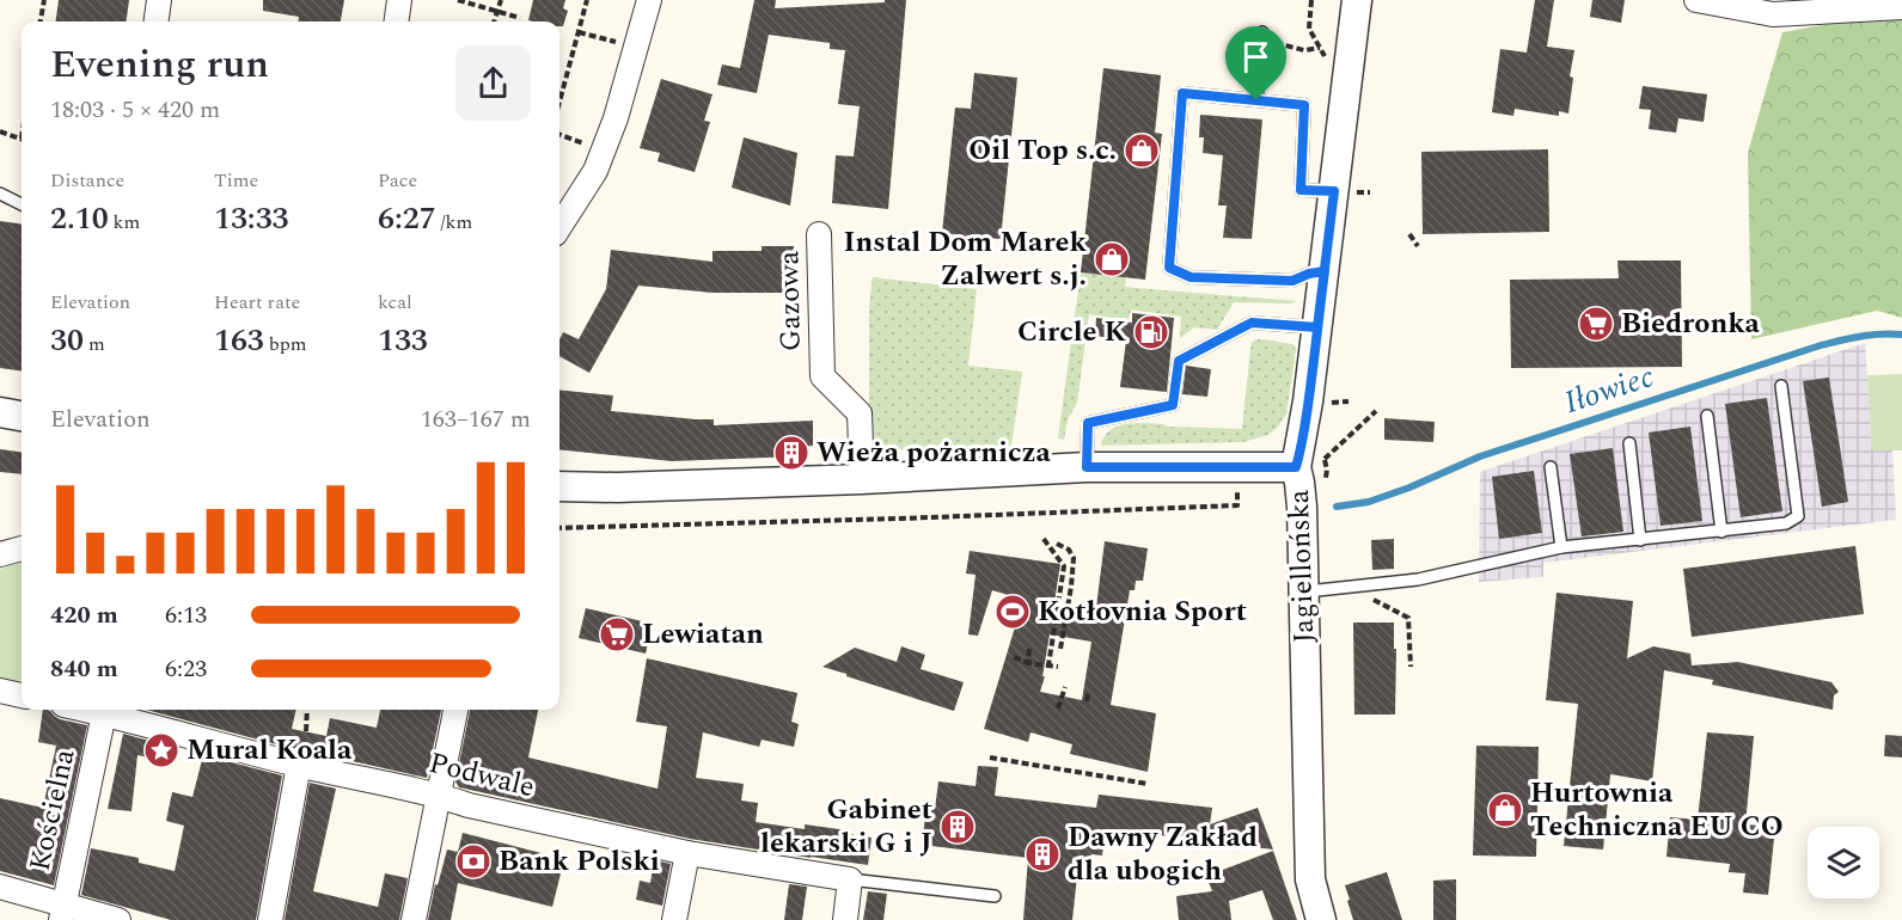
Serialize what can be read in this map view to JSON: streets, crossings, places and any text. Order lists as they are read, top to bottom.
{
  "streets": {
    "street": [
      "Gazowa",
      "Jagiellońska",
      "Podwale",
      "Kościelna"
    ]
  },
  "crossings": [
    ["Podwale", "Kościelna"]
  ],
  "water": ["Iłowiec"],
  "places": {
    "shop": ["Oil Top s.c.", "Instal Dom Marek Zalwert s.j.", "Hurtownia Techniczna EU CO"],
    "supermarket": ["Biedronka", "Lewiatan"],
    "fuel station": ["Circle K"],
    "building": ["Wieża pożarnicza", "Gabinet lekarski G i J", "Dawny Zakład dla ubogich"],
    "sports": ["Kotłovnia Sport"],
    "place": ["Mural Koala"],
    "bank": ["Bank Polski"]
  },
  "page": {
    "heading": ["Evening run", "18:03 · 5 × 420 m"],
    "stats": [
      ["Distance", "2.10 km"],
      ["Time", "13:33"],
      ["Pace", "6:27 /km"],
      ["Elevation", "30 m"],
      ["Heart rate", "163 bpm"],
      ["kcal", "133"]
    ],
    "chart": ["Elevation", "163–167 m"],
    "list": [
      {
        "name": "420 m",
        "note": "6:13"
      },
      {
        "name": "840 m",
        "note": "6:23"
      }
    ]
  }
}
